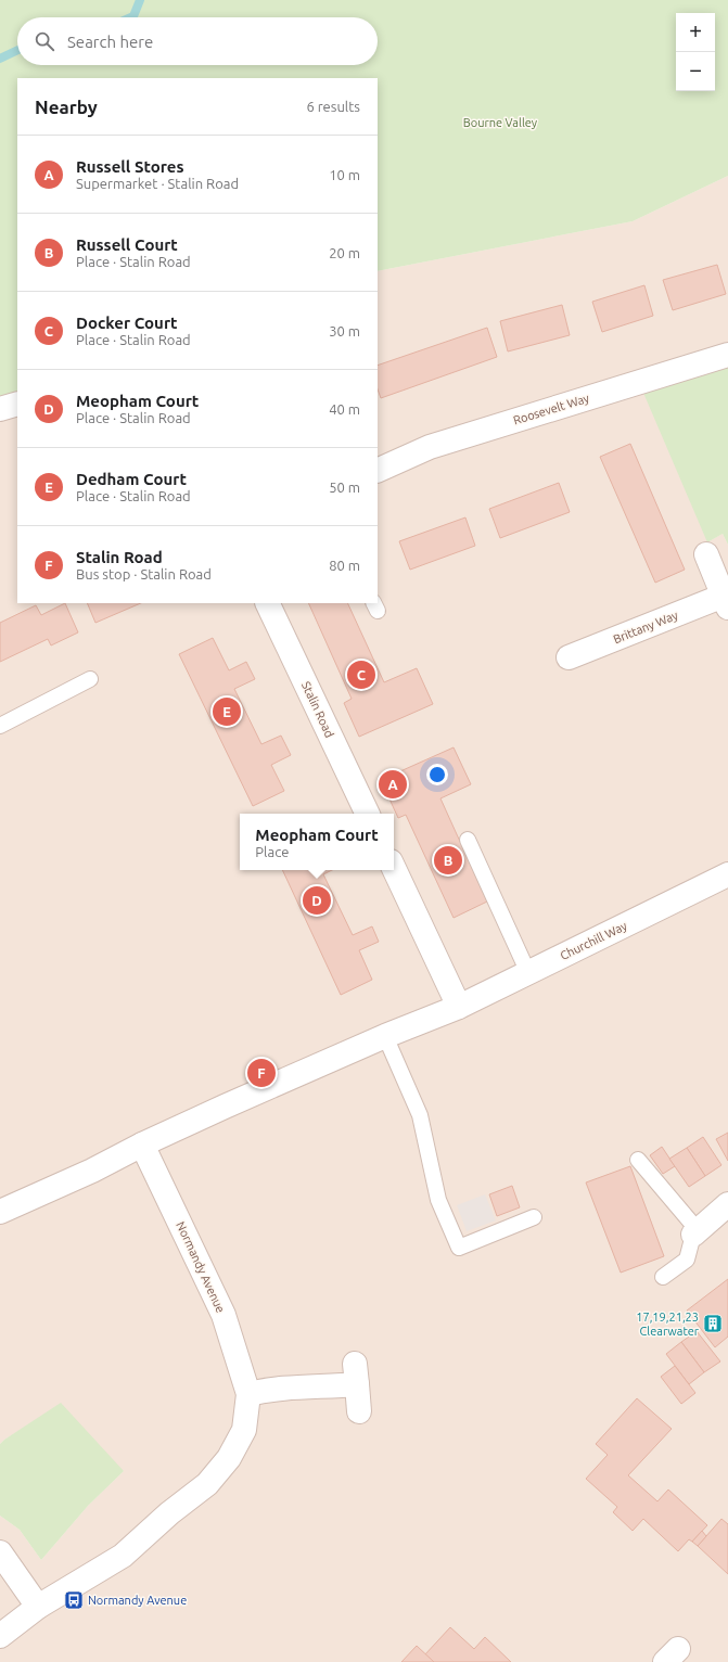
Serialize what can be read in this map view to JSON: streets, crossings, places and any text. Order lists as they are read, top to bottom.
{
  "streets": {
    "street": [
      "Roosevelt Way",
      "Brittany Way",
      "Stalin Road",
      "Churchill Way",
      "Normandy Avenue"
    ]
  },
  "parks": ["Bourne Valley"],
  "places": {
    "building": ["17,19,21,23 Clearwater"],
    "bus stop": ["Normandy Avenue"]
  },
  "page": {
    "map_buttons": ["+", "−"],
    "search": "Search here",
    "heading": ["Nearby", "6 results"],
    "list": [
      {
        "mark": "A",
        "name": "Russell Stores",
        "note": "Supermarket · Stalin Road",
        "value": "10 m"
      },
      {
        "mark": "B",
        "name": "Russell Court",
        "note": "Place · Stalin Road",
        "value": "20 m"
      },
      {
        "mark": "C",
        "name": "Docker Court",
        "note": "Place · Stalin Road",
        "value": "30 m"
      },
      {
        "mark": "D",
        "name": "Meopham Court",
        "note": "Place · Stalin Road",
        "value": "40 m"
      },
      {
        "mark": "E",
        "name": "Dedham Court",
        "note": "Place · Stalin Road",
        "value": "50 m"
      },
      {
        "mark": "F",
        "name": "Stalin Road",
        "note": "Bus stop · Stalin Road",
        "value": "80 m"
      }
    ],
    "pins": [
      "C",
      "E",
      "A",
      "B",
      "D",
      "F"
    ],
    "popup": ["Meopham Court", "Place"]
  }
}
